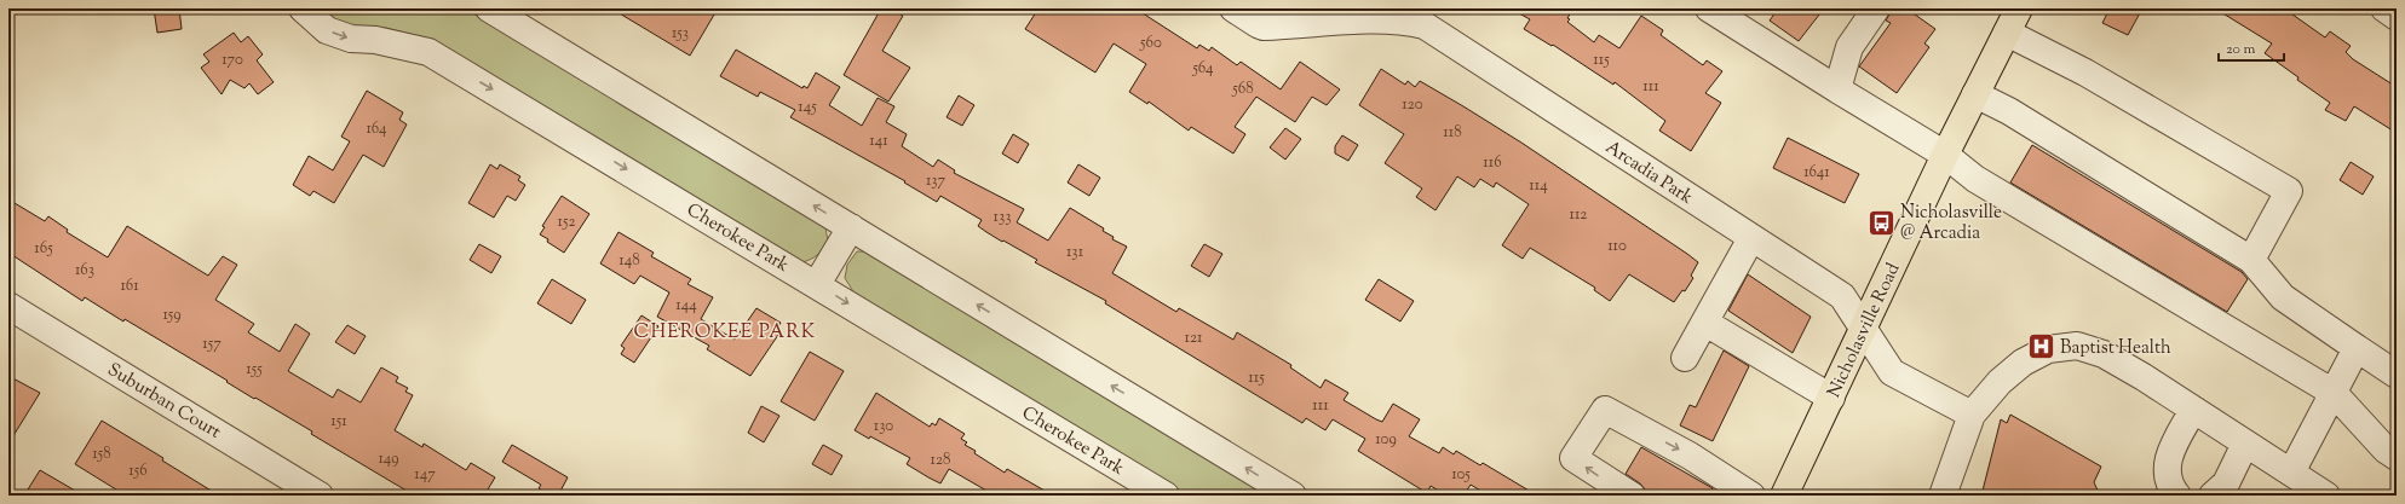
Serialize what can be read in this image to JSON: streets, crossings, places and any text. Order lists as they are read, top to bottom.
{
  "streets": {
    "main road": ["Nicholasville Road"],
    "street": ["Arcadia Park", "Cherokee Park", "Suburban Court"]
  },
  "crossings": [
    ["Arcadia Park", "Nicholasville Road"]
  ],
  "districts": ["CHEROKEE PARK"],
  "places": {
    "bus stop": ["Nicholasville @ Arcadia"],
    "hospital": ["Baptist Health"]
  },
  "house_numbers": [
    "153",
    "560",
    "170",
    "115",
    "564",
    "111",
    "568",
    "120",
    "145",
    "164",
    "118",
    "141",
    "116",
    "1641",
    "137",
    "114",
    "112",
    "133",
    "152",
    "110",
    "165",
    "131",
    "148",
    "163",
    "161",
    "144",
    "159",
    "121",
    "157",
    "155",
    "115",
    "111",
    "151",
    "130",
    "109",
    "158",
    "149",
    "128",
    "156",
    "147",
    "105"
  ],
  "scale_bar": "20 m"
}
